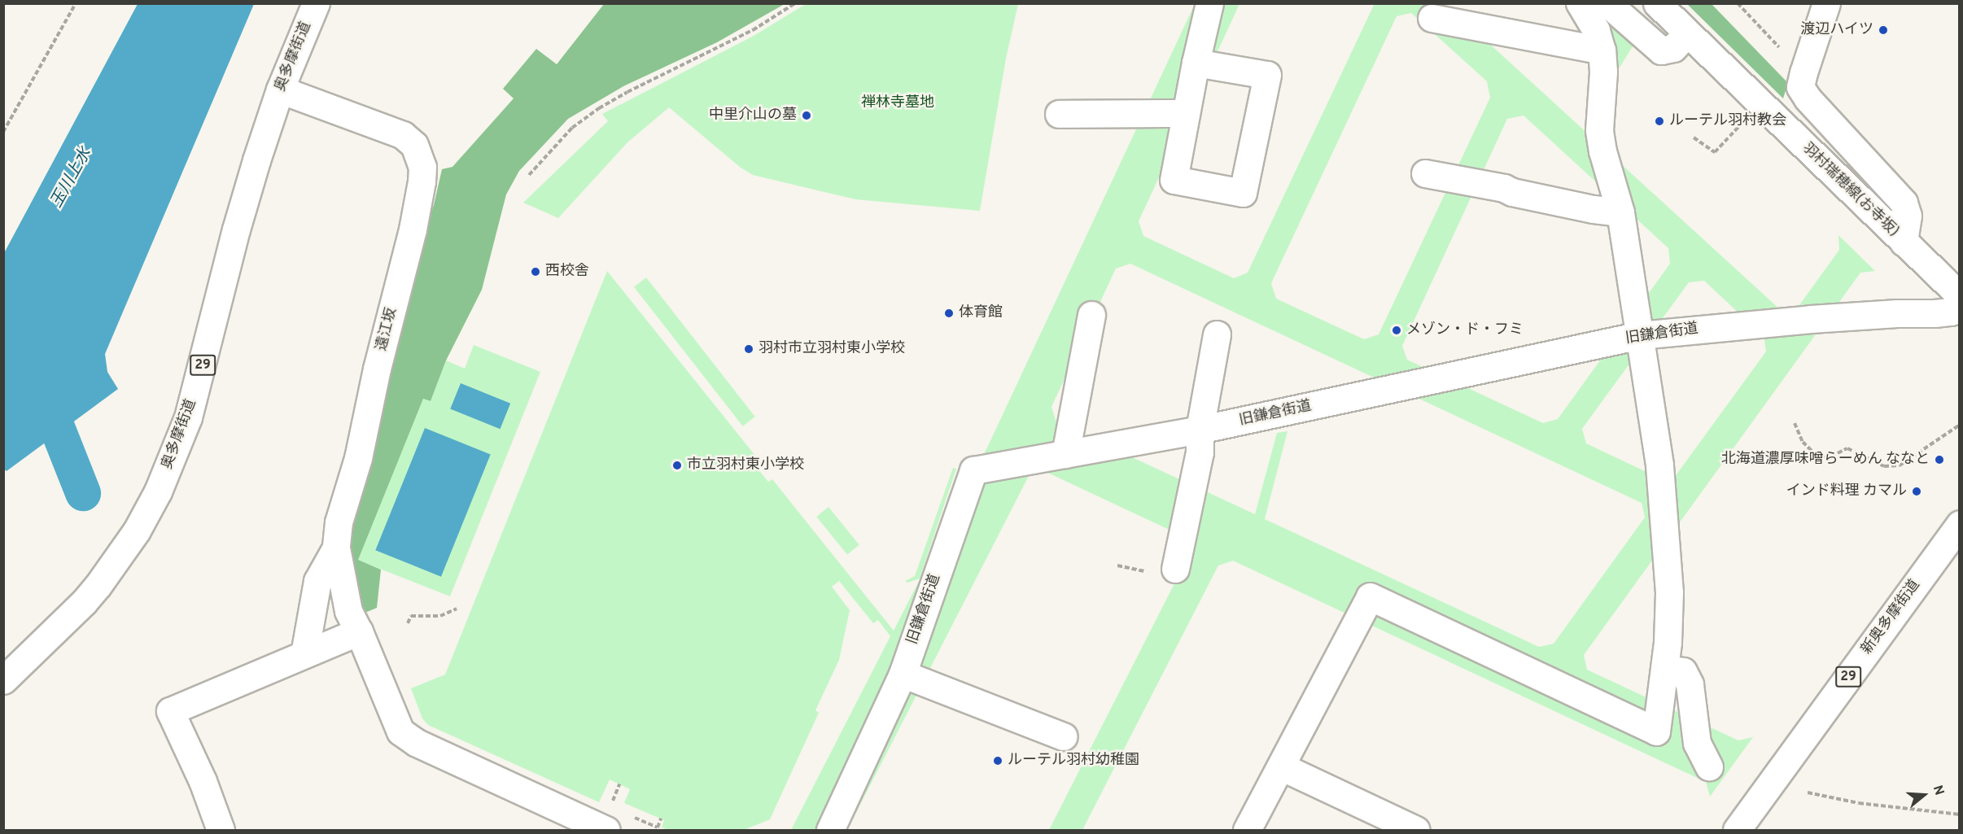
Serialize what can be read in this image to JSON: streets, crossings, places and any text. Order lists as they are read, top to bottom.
{
  "streets": {
    "street": [
      "奥多摩街道",
      "羽村瑞穂線(お寺坂)",
      "遠江坂",
      "旧鎌倉街道",
      "29",
      "新奥多摩街道"
    ]
  },
  "crossings": [
    ["奥多摩街道", "遠江坂"]
  ],
  "water": ["玉川上水"],
  "parks": ["禅林寺墓地"],
  "places": [
    "渡辺ハイツ",
    "中里介山の墓",
    "ルーテル羽村教会",
    "西校舎",
    "体育館",
    "メゾン・ド・フミ",
    "羽村市立羽村東小学校",
    "北海道濃厚味噌らーめん ななと",
    "市立羽村東小学校",
    "インド料理 カマル",
    "ルーテル羽村幼稚園"
  ],
  "north": "right"
}
